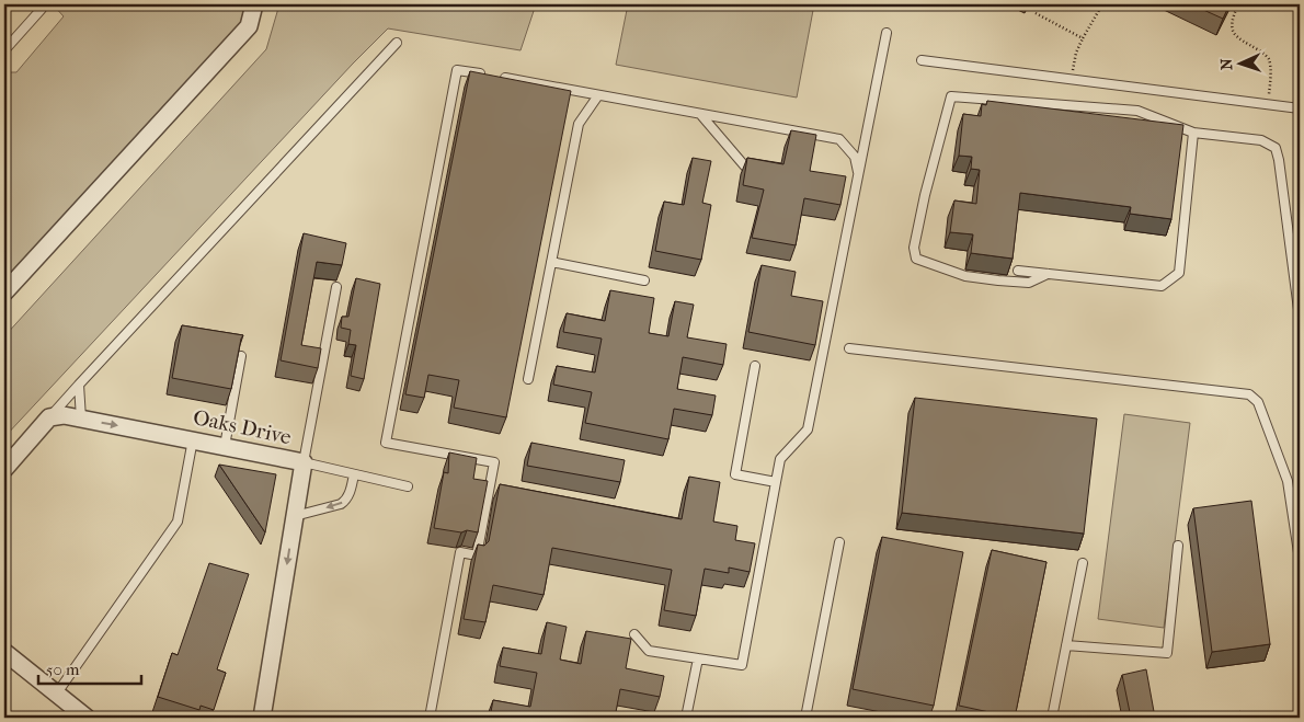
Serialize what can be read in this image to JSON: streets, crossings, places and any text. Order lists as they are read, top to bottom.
{
  "streets": {
    "street": ["Oaks Drive"]
  },
  "scale_bar": "50 m",
  "north": "left"
}
